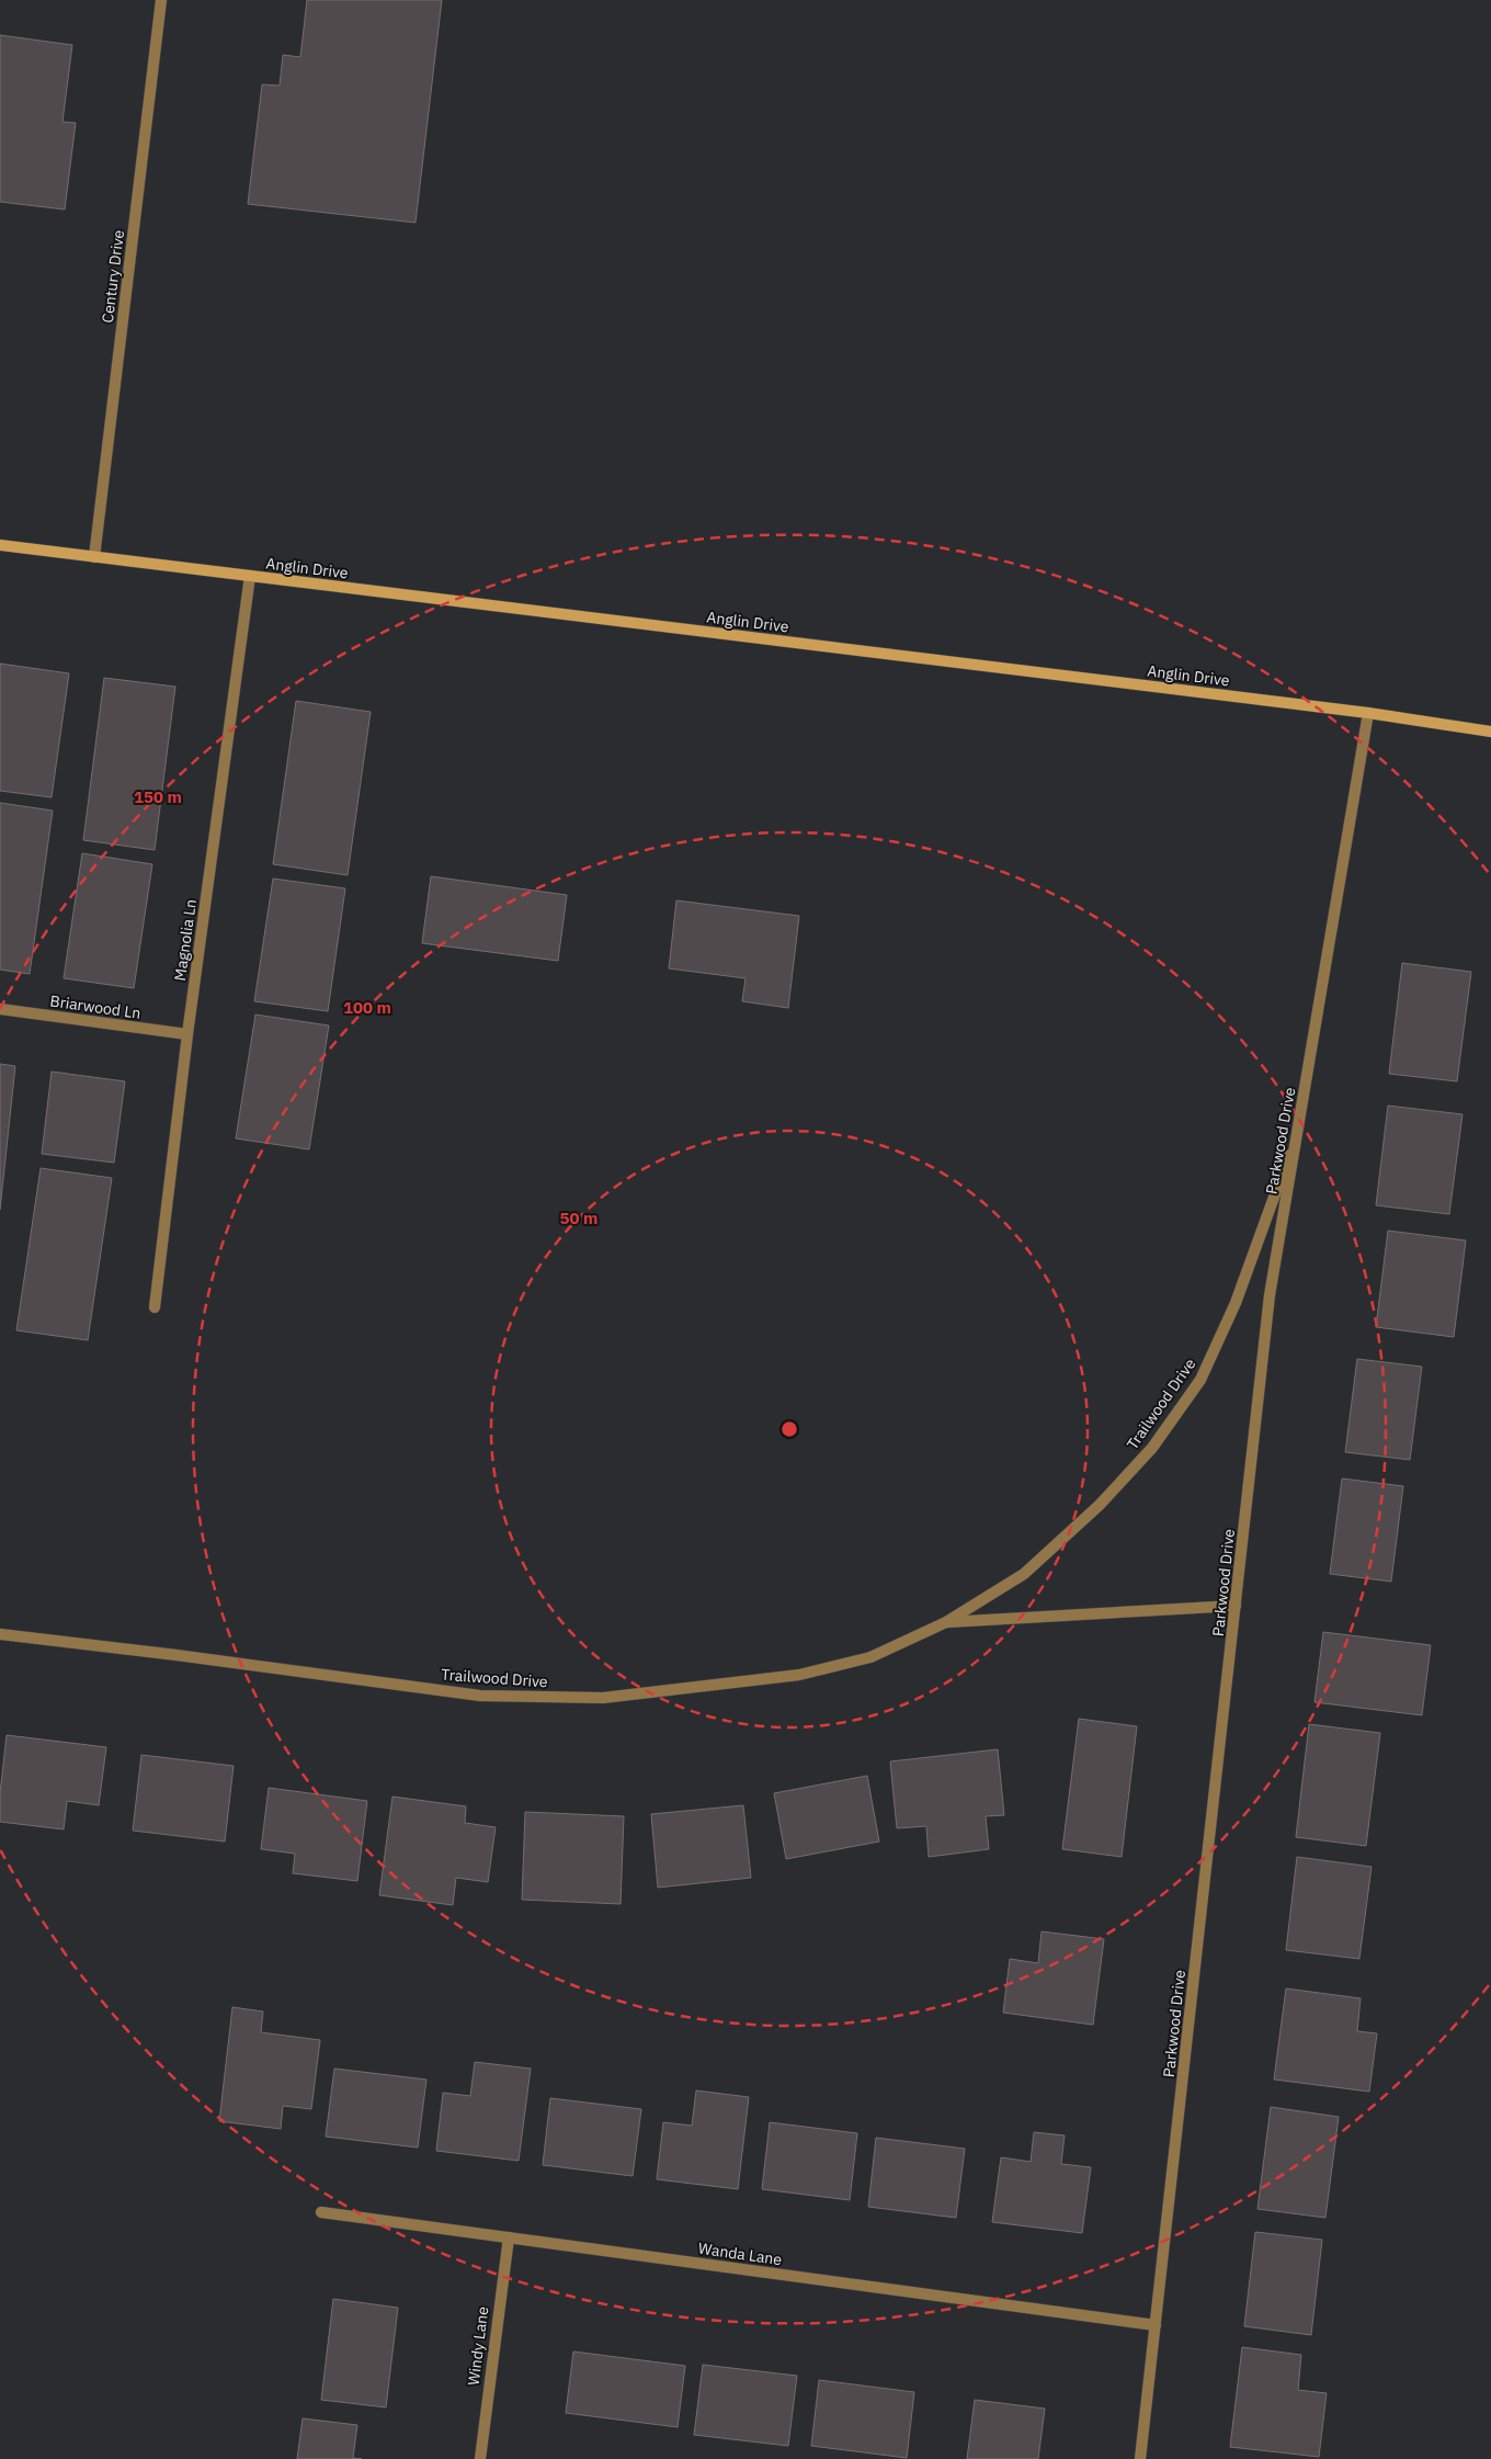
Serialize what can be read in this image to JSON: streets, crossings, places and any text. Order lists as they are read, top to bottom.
{
  "streets": {
    "street": [
      "Century Drive",
      "Anglin Drive",
      "Magnolia Ln",
      "Briarwood Ln",
      "Parkwood Drive",
      "Trailwood Drive",
      "Wanda Lane",
      "Windy Lane"
    ]
  },
  "crossings": [
    ["Century Drive", "Anglin Drive"],
    ["Anglin Drive", "Magnolia Ln"],
    ["Anglin Drive", "Parkwood Drive"],
    ["Magnolia Ln", "Briarwood Ln"],
    ["Parkwood Drive", "Trailwood Drive"],
    ["Parkwood Drive", "Wanda Lane"],
    ["Wanda Lane", "Windy Lane"]
  ],
  "rings": ["150 m", "100 m", "50 m"]
}
